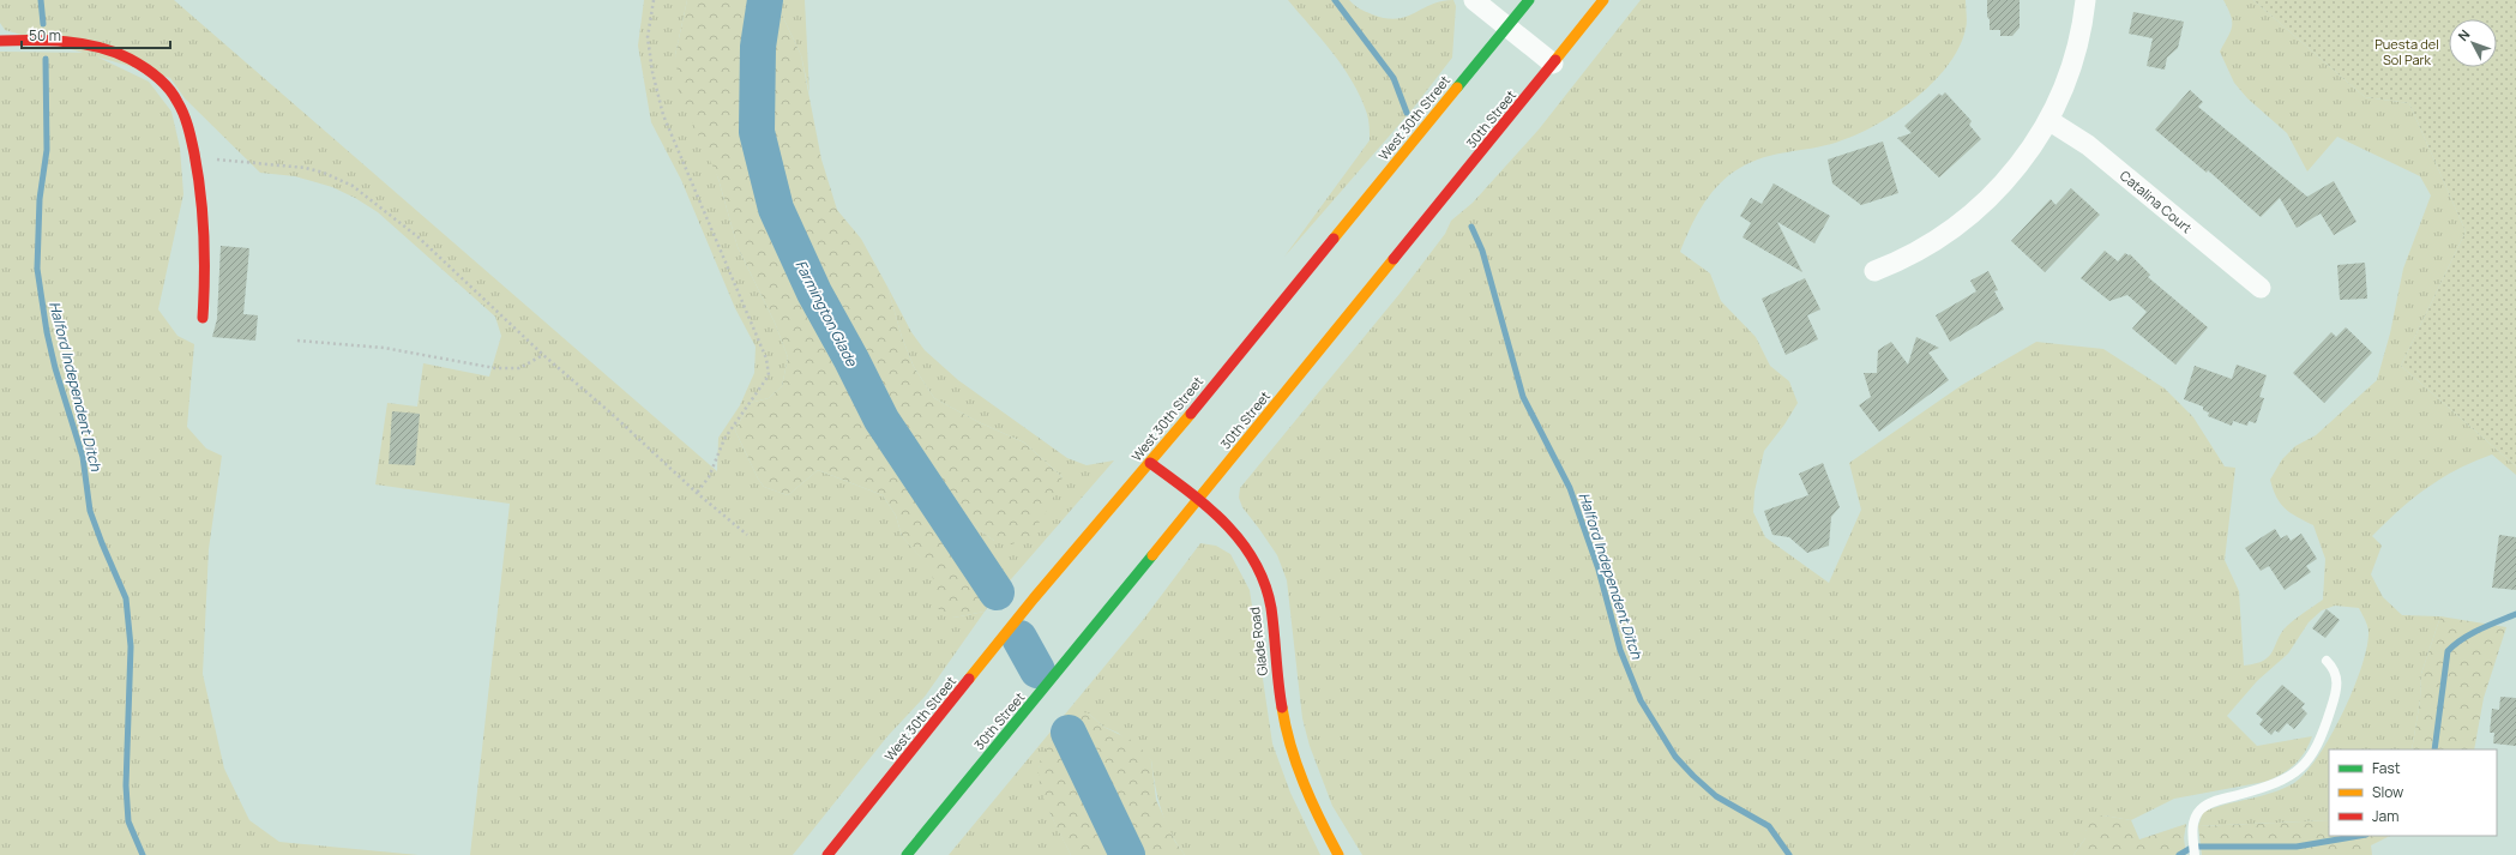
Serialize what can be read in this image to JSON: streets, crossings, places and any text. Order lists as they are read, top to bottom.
{
  "streets": {
    "main road": ["West 30th Street", "30th Street", "Glade Road"],
    "street": ["Catalina Court"]
  },
  "crossings": [
    ["West 30th Street", "Glade Road"],
    ["30th Street", "Glade Road"]
  ],
  "water": ["Farmington Glade", "Halford Independent Ditch"],
  "parks": ["Puesta del Sol Park"],
  "legend": ["Fast", "Slow", "Jam"],
  "scale_bar": "50 m",
  "north": "top left"
}
